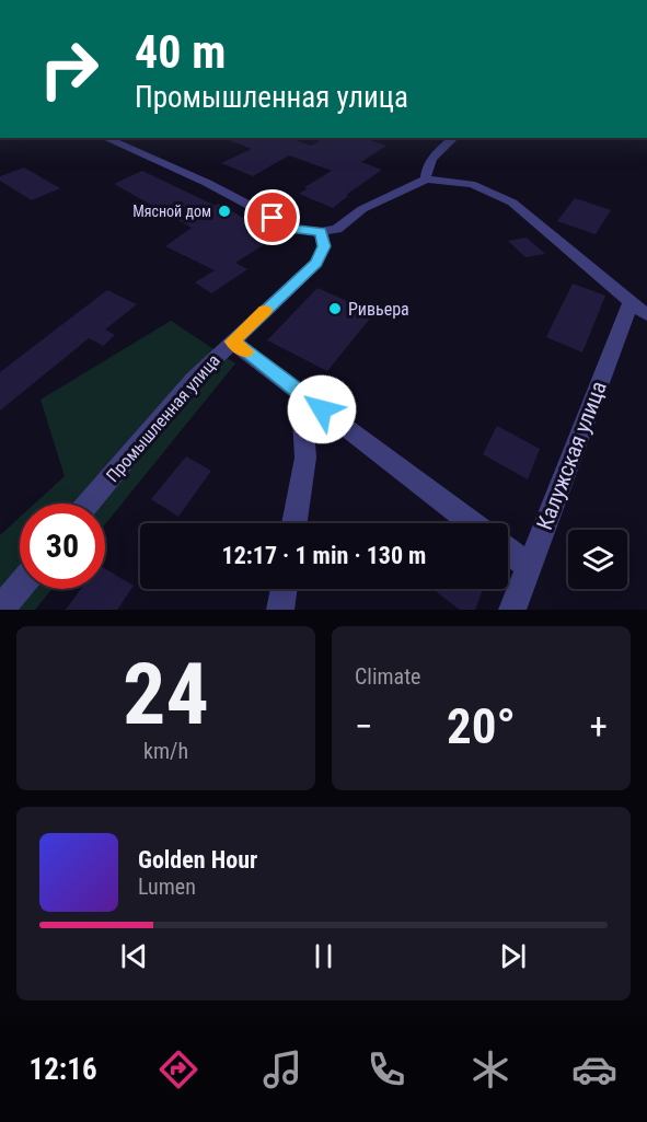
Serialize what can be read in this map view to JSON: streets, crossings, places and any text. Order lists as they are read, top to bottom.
{
  "streets": {
    "street": ["Промышленная улица", "Калужская улица"]
  },
  "places": ["Мясной дом", "Ривьера"],
  "page": {
    "turn": ["40 m", "Промышленная улица"],
    "limit": "30",
    "trip": "12:17 · 1 min · 130 m",
    "tile": [
      ["24", "km/h"],
      "Climate"
    ],
    "heat": ["−", "20°", "+"],
    "song": ["Golden Hour", "Lumen"],
    "tabs": "12:16"
  }
}
